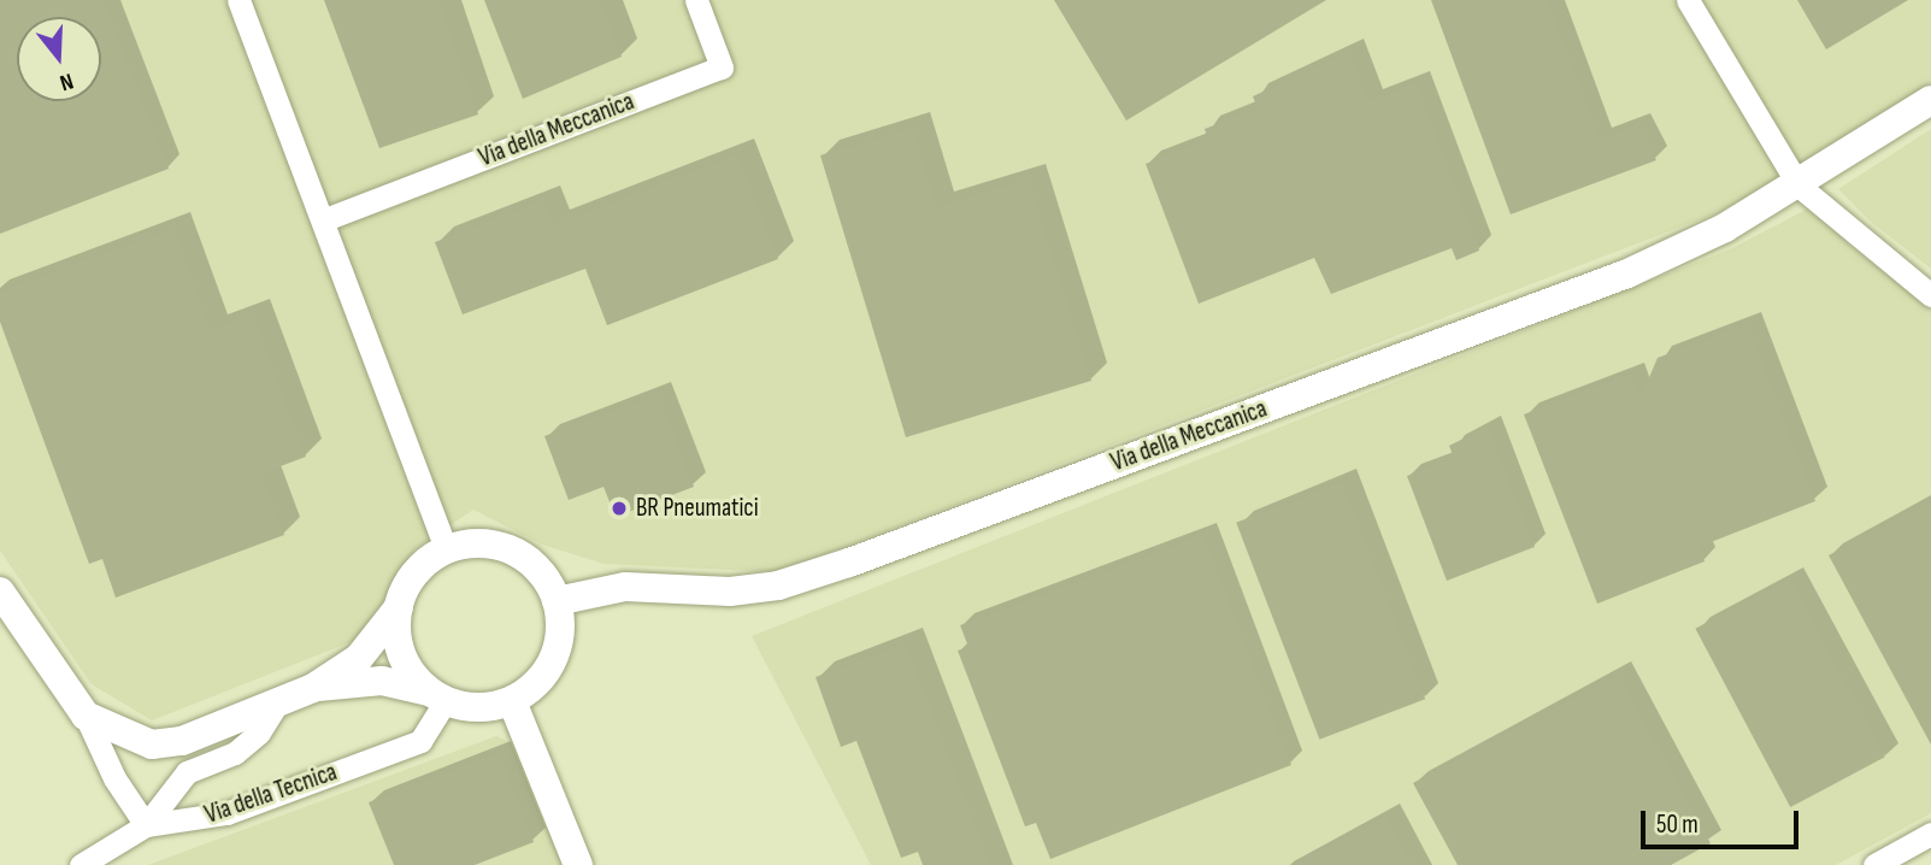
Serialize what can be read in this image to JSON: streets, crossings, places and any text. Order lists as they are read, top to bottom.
{
  "streets": {
    "street": ["Via della Meccanica", "Via della Tecnica"]
  },
  "crossings": [
    ["Via della Meccanica", "Via della Tecnica"]
  ],
  "places": ["BR Pneumatici"],
  "scale_bar": "50 m",
  "north": "bottom"
}
